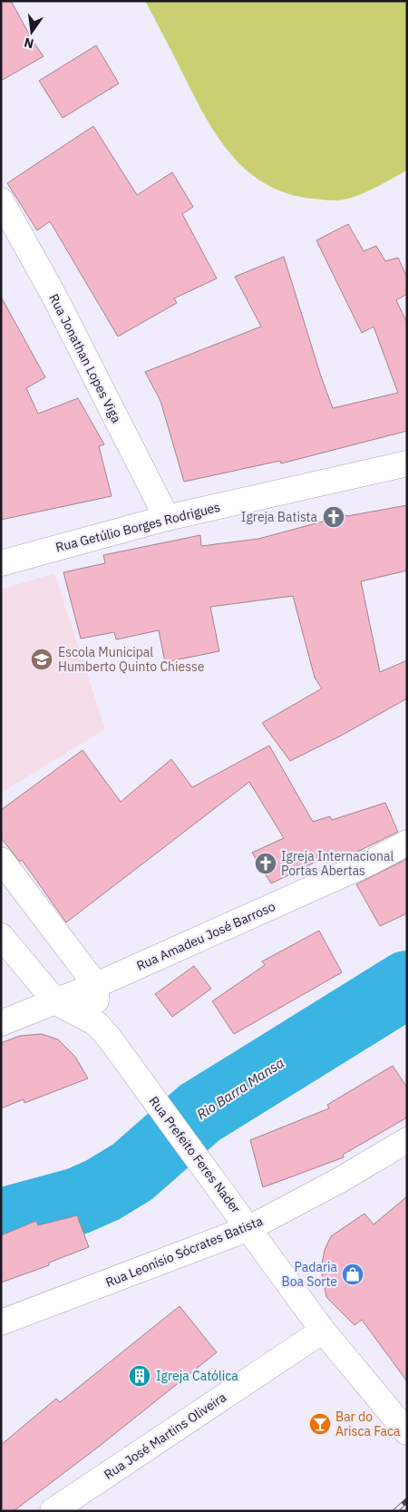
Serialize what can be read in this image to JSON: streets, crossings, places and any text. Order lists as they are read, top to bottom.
{
  "streets": {
    "street": [
      "Rua Jonathan Lopes Viga",
      "Rua Getúlio Borges Rodrigues",
      "Rua Amadeu José Barroso",
      "Rua Prefeito Feres Nader",
      "Rua Leonísio Sócrates Batista",
      "Rua José Martins Oliveira"
    ]
  },
  "crossings": [
    ["Rua Jonathan Lopes Viga", "Rua Getúlio Borges Rodrigues"],
    ["Rua Amadeu José Barroso", "Rua Prefeito Feres Nader"],
    ["Rua Prefeito Feres Nader", "Rua Leonísio Sócrates Batista"],
    ["Rua Prefeito Feres Nader", "Rua José Martins Oliveira"]
  ],
  "water": ["Rio Barra Mansa"],
  "places": {
    "church": ["Igreja Batista", "Igreja Internacional Portas Abertas"],
    "school or university": ["Escola Municipal Humberto Quinto Chiesse"],
    "shop": ["Padaria Boa Sorte"],
    "building": ["Igreja Católica"],
    "bar": ["Bar do Arisca Faca"]
  },
  "north": "bottom"
}
